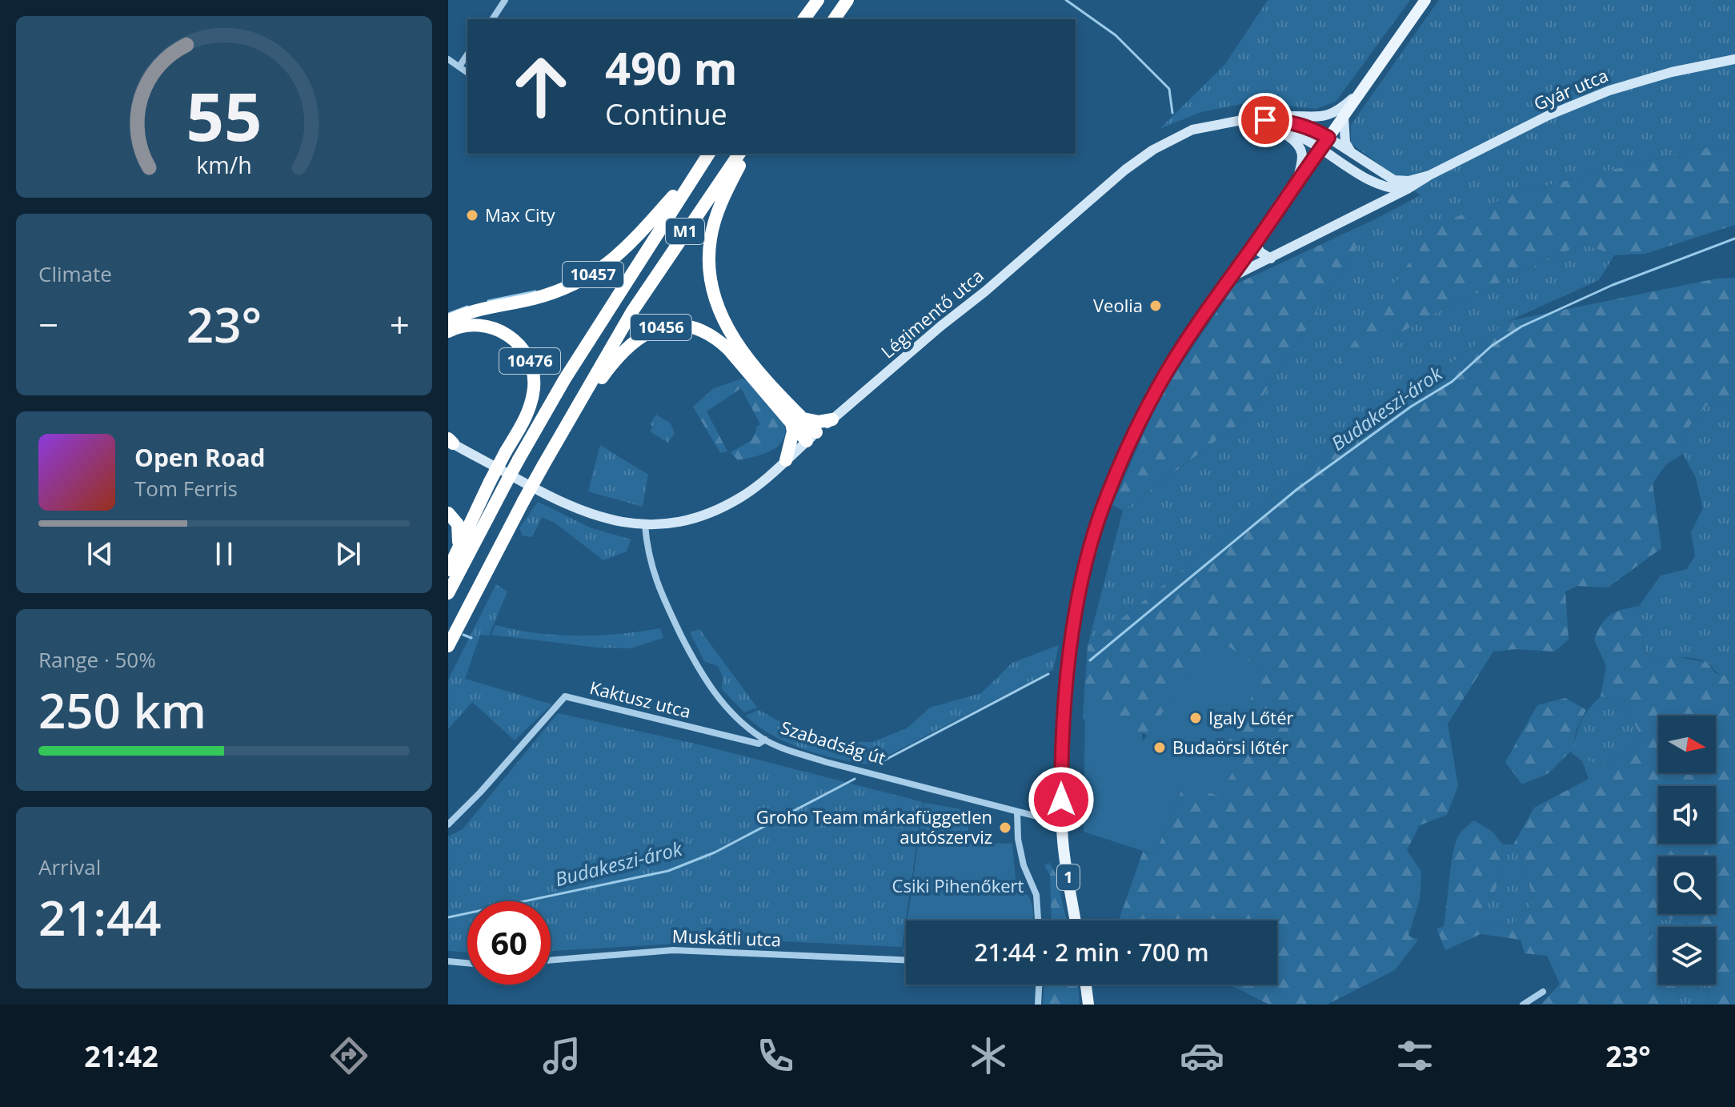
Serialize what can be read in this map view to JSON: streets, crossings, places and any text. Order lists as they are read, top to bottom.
{
  "streets": {
    "highway": [
      "M1",
      "10457",
      "10456",
      "10476"
    ],
    "main road": ["Gyár utca", "Légimentő utca", "1"],
    "street": ["Kaktusz utca", "Szabadság út", "Muskátli utca"]
  },
  "crossings": [
    ["Gyár utca", "Légimentő utca"],
    ["Gyár utca", "1"],
    ["M1", "10457"],
    ["M1", "10456"],
    ["Légimentő utca", "10456"],
    ["Légimentő utca", "Szabadság út"],
    ["Légimentő utca", "1"],
    ["Kaktusz utca", "Szabadság út"],
    ["Szabadság út", "1"]
  ],
  "water": ["Budakeszi-árok"],
  "parks": ["Csiki Pihenőkert"],
  "places": [
    "Max City",
    "Veolia",
    "Igaly Lőtér",
    "Budaörsi lőtér",
    "Groho Team márkafüggetlen autószerviz"
  ],
  "north": "right",
  "page": {
    "turn": ["490 m", "Continue"],
    "tile": [
      "Climate",
      ["Range · 50%", "250 km"],
      ["Arrival", "21:44"]
    ],
    "heat": ["−", "23°", "+"],
    "song": ["Open Road", "Tom Ferris"],
    "limit": "60",
    "trip": "21:44 · 2 min · 700 m",
    "tabs": ["21:42", "23°"],
    "gauge": ["55", "km/h"]
  }
}
